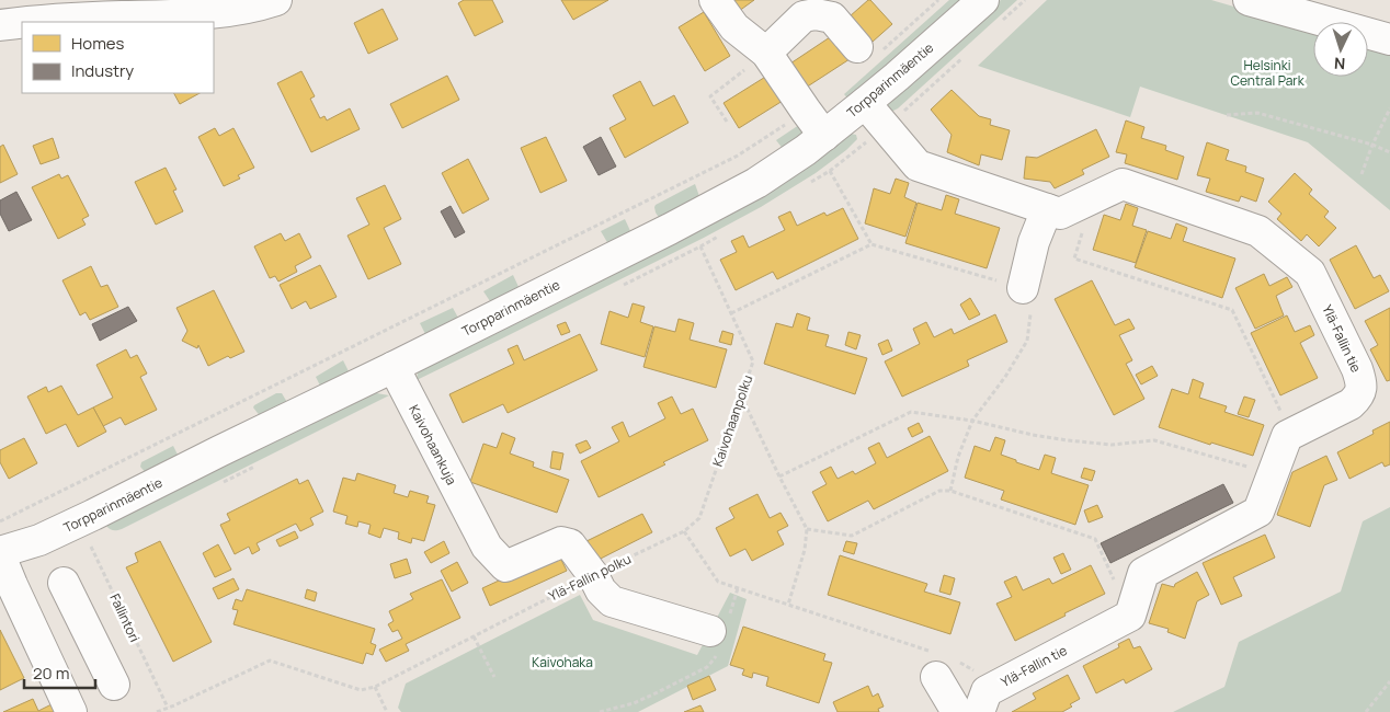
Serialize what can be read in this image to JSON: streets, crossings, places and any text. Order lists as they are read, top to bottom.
{
  "streets": {
    "street": ["Torpparinmäentie", "Ylä-Fallin tie", "Kaivohaankuja"],
    "path": ["Kaivohaanpolku", "Ylä-Fallin polku", "Fallintori"]
  },
  "crossings": [
    ["Torpparinmäentie", "Ylä-Fallin tie"],
    ["Torpparinmäentie", "Kaivohaankuja"],
    ["Kaivohaanpolku", "Ylä-Fallin polku"],
    ["Kaivohaankuja", "Ylä-Fallin polku"]
  ],
  "parks": ["Helsinki Central Park", "Kaivohaka"],
  "legend": ["Homes", "Industry"],
  "scale_bar": "20 m",
  "north": "bottom"
}
